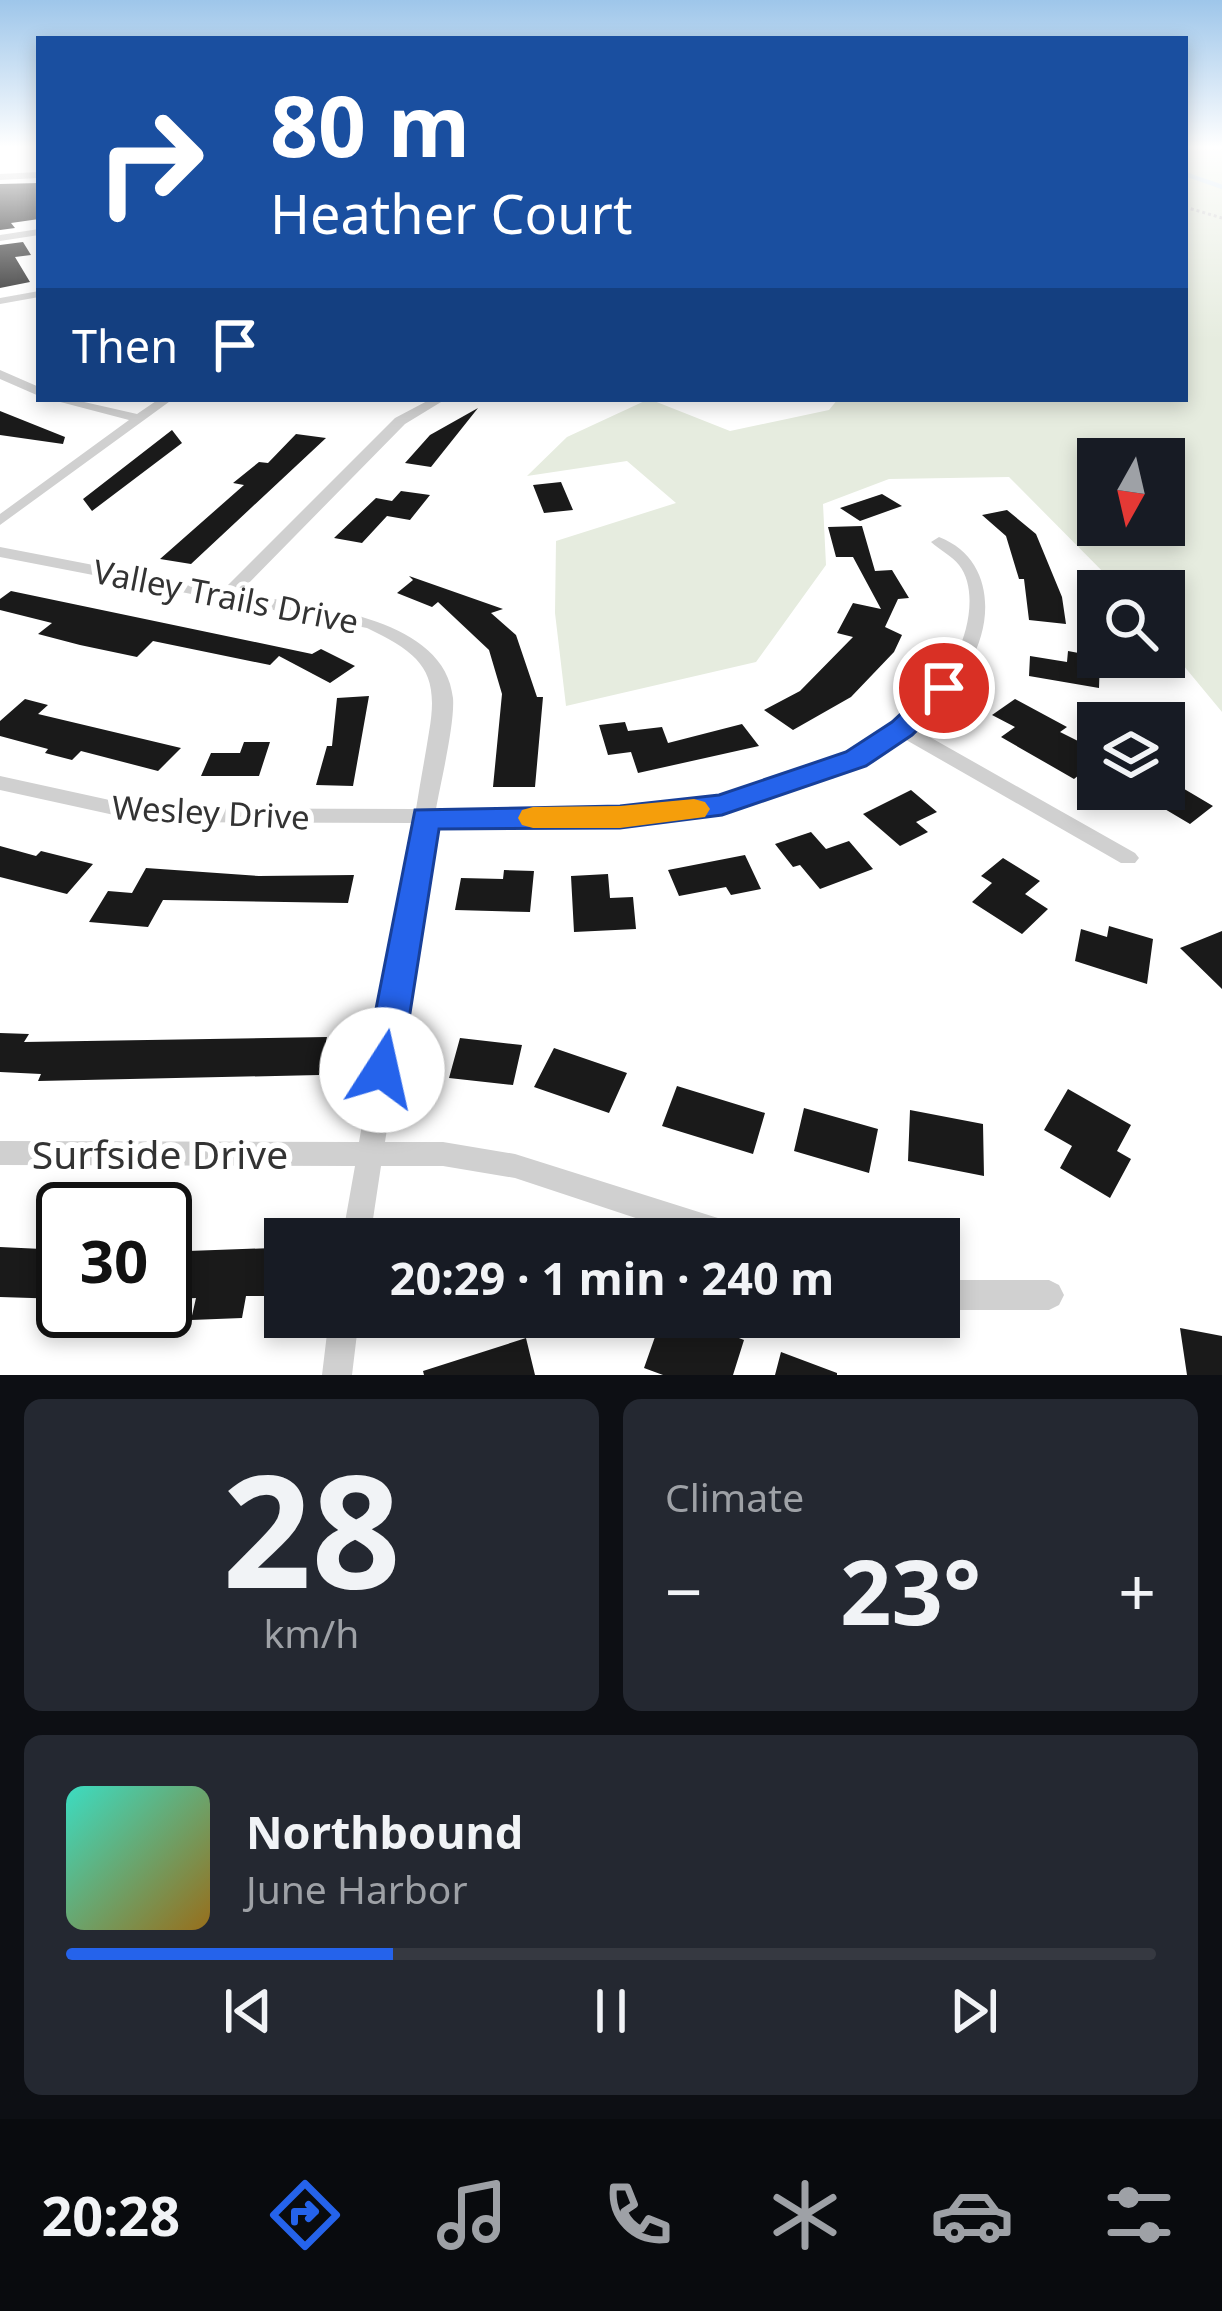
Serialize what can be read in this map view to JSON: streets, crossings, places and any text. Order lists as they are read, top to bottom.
{
  "streets": {
    "street": ["Valley Trails Drive", "Wesley Drive", "Surfside Drive"]
  },
  "crossings": [
    ["Valley Trails Drive", "Wesley Drive"],
    ["Valley Trails Drive", "Surfside Drive"]
  ],
  "north": "bottom",
  "page": {
    "turn": ["80 m", "Heather Court"],
    "then": "Then",
    "limit": "30",
    "trip": "20:29 · 1 min · 240 m",
    "tile": [
      ["28", "km/h"],
      "Climate"
    ],
    "heat": ["−", "23°", "+"],
    "song": ["Northbound", "June Harbor"],
    "tabs": "20:28"
  }
}
